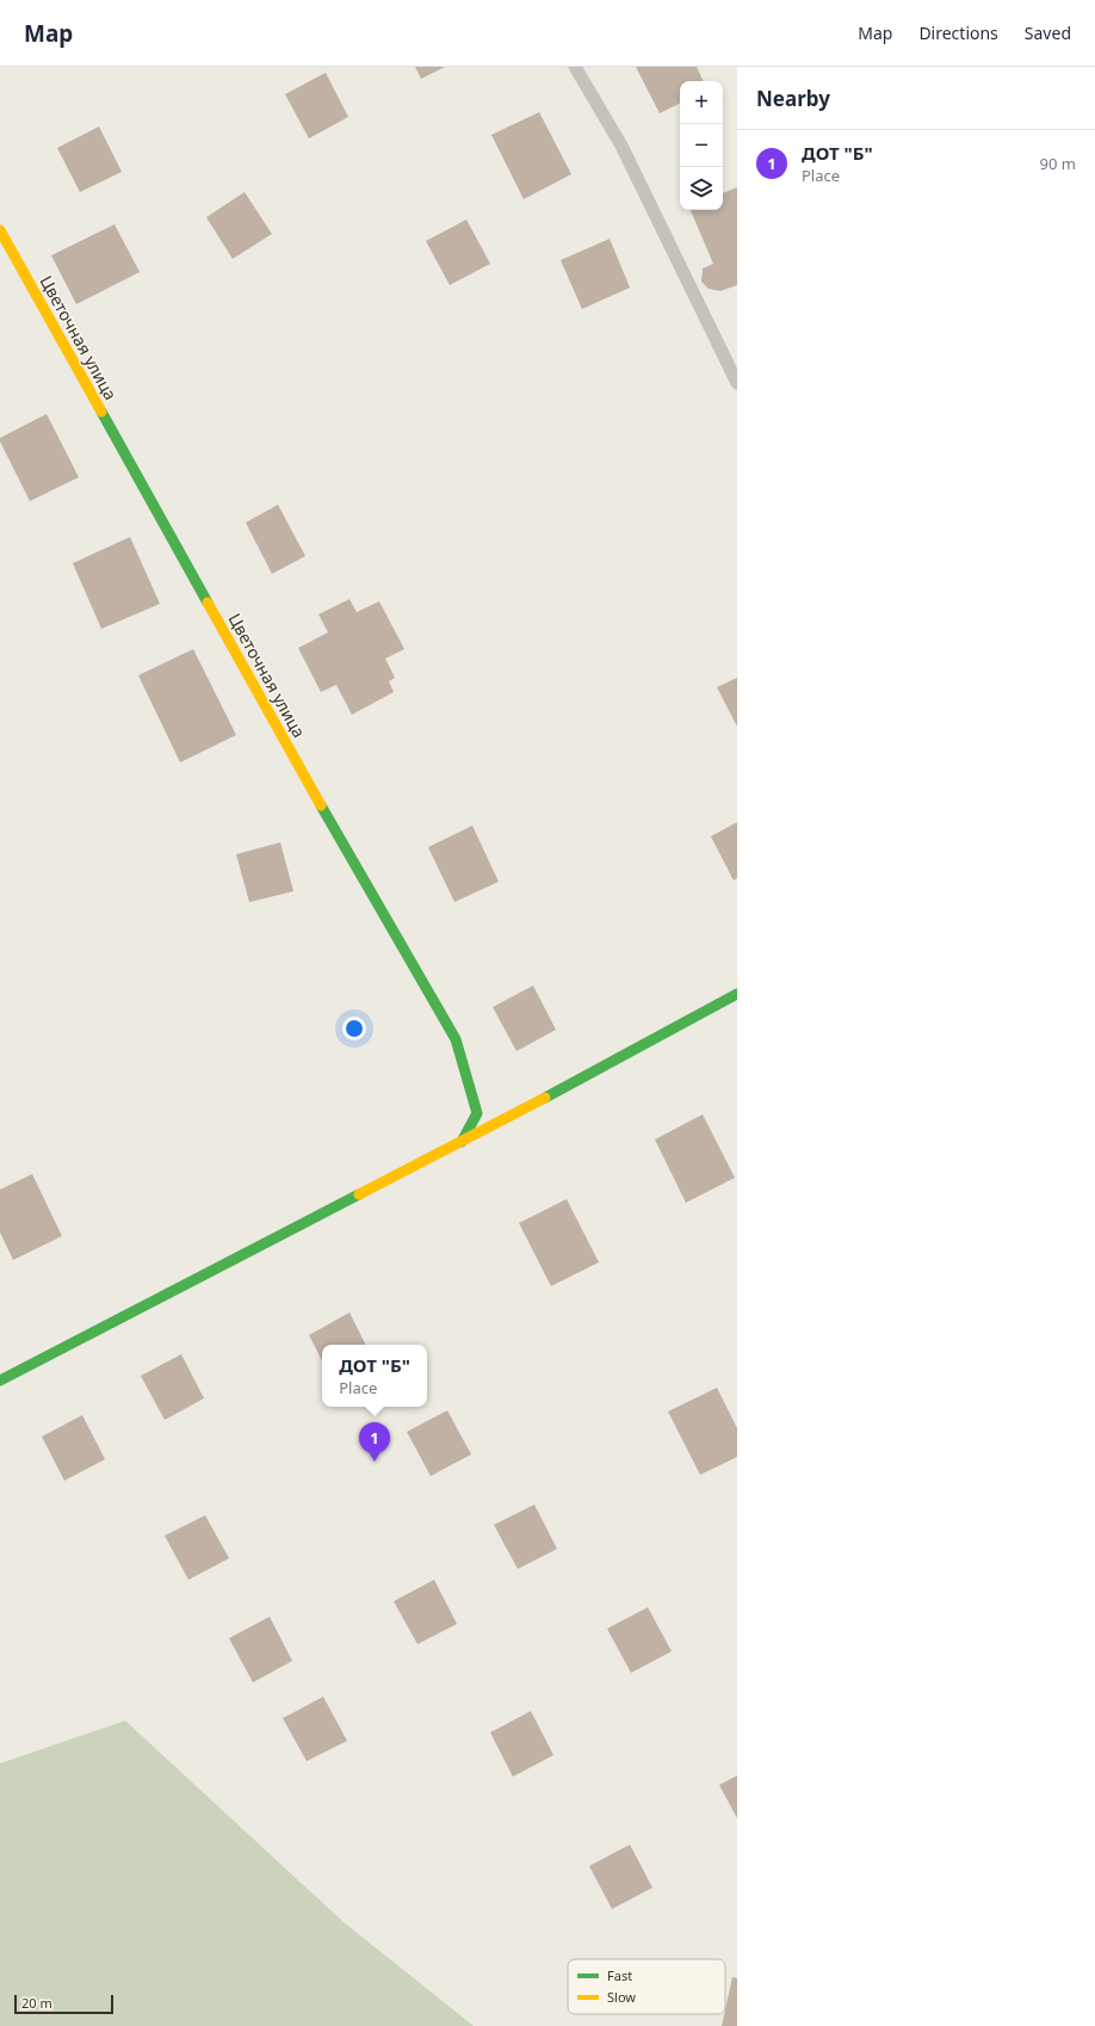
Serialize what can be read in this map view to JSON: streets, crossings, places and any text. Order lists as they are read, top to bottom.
{
  "streets": {
    "street": ["Цветочная улица"]
  },
  "legend": ["Fast", "Slow"],
  "scale_bar": "20 m",
  "page": {
    "header": "Map",
    "nav": ["Map", "Directions", "Saved"],
    "heading": "Nearby",
    "map_buttons": ["+", "−"],
    "list": [
      {
        "mark": "1",
        "name": "ДОТ \"Б\"",
        "note": "Place",
        "value": "90 m"
      }
    ],
    "popup": ["ДОТ \"Б\"", "Place"],
    "pins": "1",
    "scale": "20 m"
  }
}
